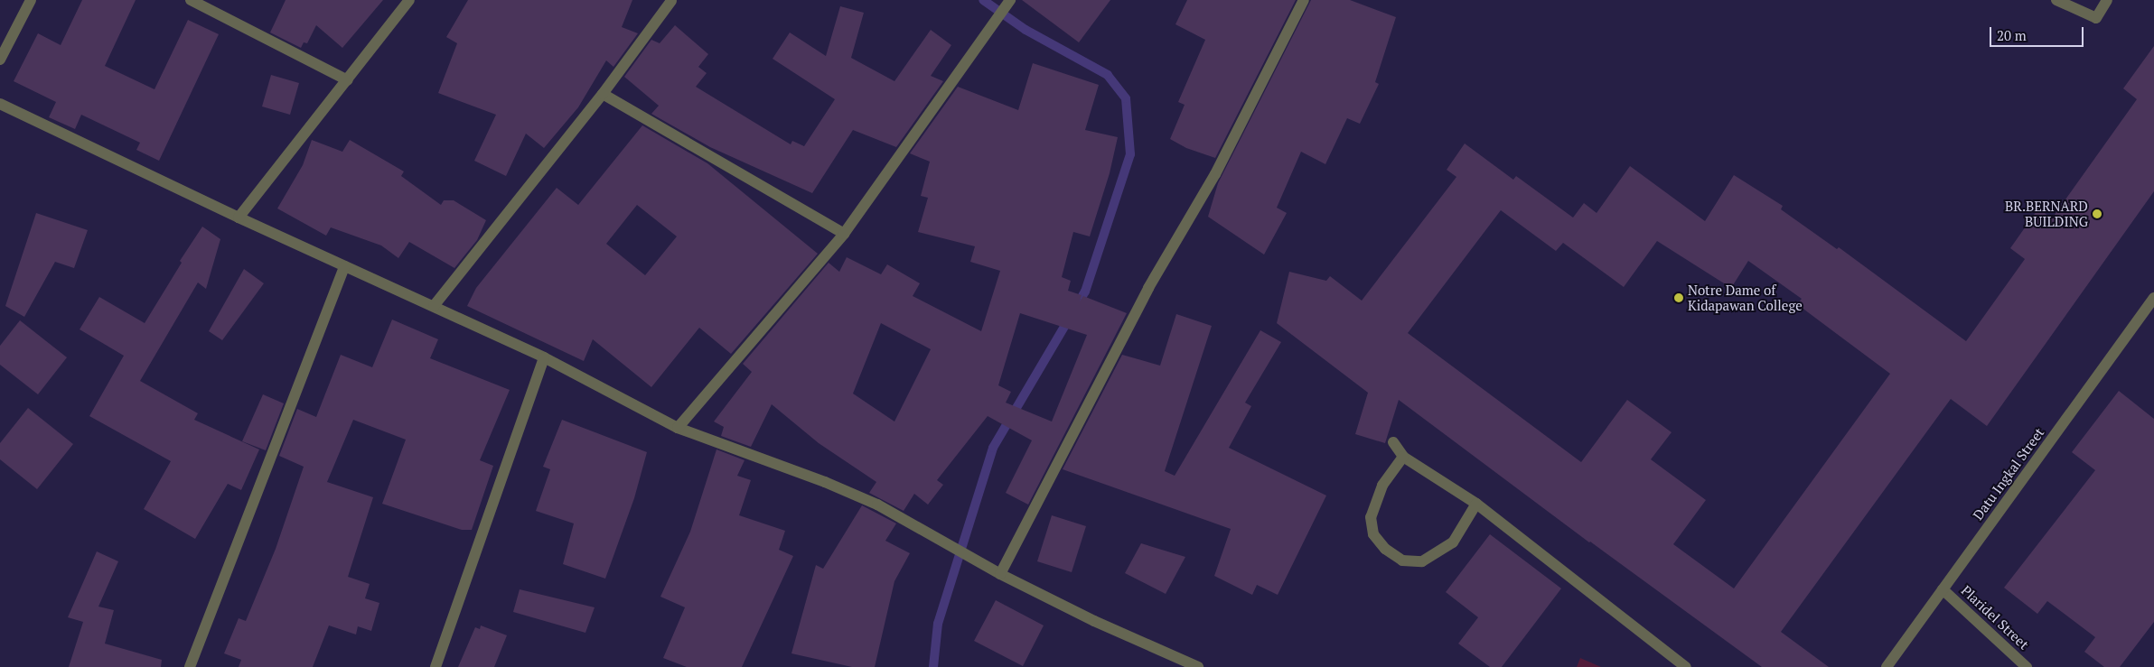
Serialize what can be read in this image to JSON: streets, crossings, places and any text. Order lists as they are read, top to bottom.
{
  "streets": {
    "street": ["Datu Ingkal Street", "Plaridel Street"]
  },
  "crossings": [
    ["Datu Ingkal Street", "Plaridel Street"]
  ],
  "places": ["BR.BERNARD BUILDING", "Notre Dame of Kidapawan College"],
  "scale_bar": "20 m"
}
